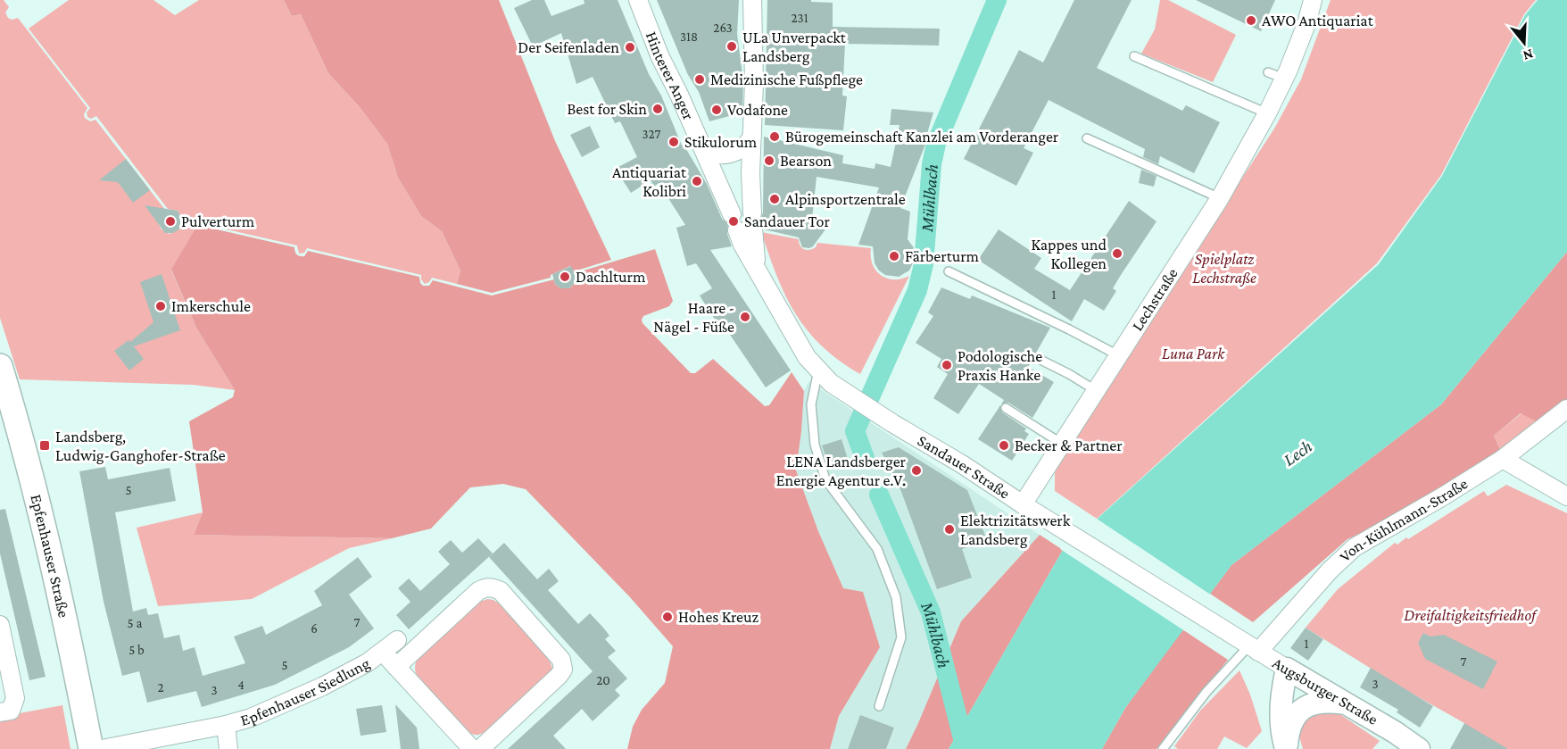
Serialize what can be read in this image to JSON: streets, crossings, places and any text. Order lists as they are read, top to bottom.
{
  "streets": {
    "main road": ["Epfenhauser Straße"],
    "street": [
      "Hinterer Anger",
      "Lechstraße",
      "Sandauer Straße",
      "Von-Kühlmann-Straße",
      "Epfenhauser Siedlung",
      "Augsburger Straße"
    ]
  },
  "crossings": [
    ["Hinterer Anger", "Sandauer Straße"],
    ["Lechstraße", "Sandauer Straße"],
    ["Sandauer Straße", "Von-Kühlmann-Straße"],
    ["Sandauer Straße", "Augsburger Straße"],
    ["Von-Kühlmann-Straße", "Augsburger Straße"]
  ],
  "water": ["Mühlbach", "Lech"],
  "parks": ["Spielplatz Lechstraße", "Luna Park", "Dreifaltigkeitsfriedhof"],
  "places": {
    "other": [
      "AWO Antiquariat",
      "ULa Unverpackt Landsberg",
      "Der Seifenladen",
      "Medizinische Fußpflege",
      "Best for Skin",
      "Vodafone",
      "Bürogemeinschaft Kanzlei am Vorderanger",
      "Stikulorum",
      "Bearson",
      "Antiquariat Kolibri",
      "Alpinsportzentrale",
      "Pulverturm",
      "Sandauer Tor",
      "Kappes und Kollegen",
      "Färberturm",
      "Dachlturm",
      "Imkerschule",
      "Haare - Nägel - Füße",
      "Podologische Praxis Hanke",
      "Becker & Partner",
      "LENA Landsberger Energie Agentur e.V.",
      "Elektrizitätswerk Landsberg",
      "Hohes Kreuz"
    ],
    "transit": ["Landsberg, Ludwig-Ganghofer-Straße"]
  },
  "house_numbers": [
    "231",
    "263",
    "318",
    "327",
    "1",
    "5",
    "7",
    "5 a",
    "6",
    "1",
    "5 b",
    "7",
    "5",
    "20",
    "3",
    "4",
    "2",
    "3"
  ],
  "north": "bottom"
}
